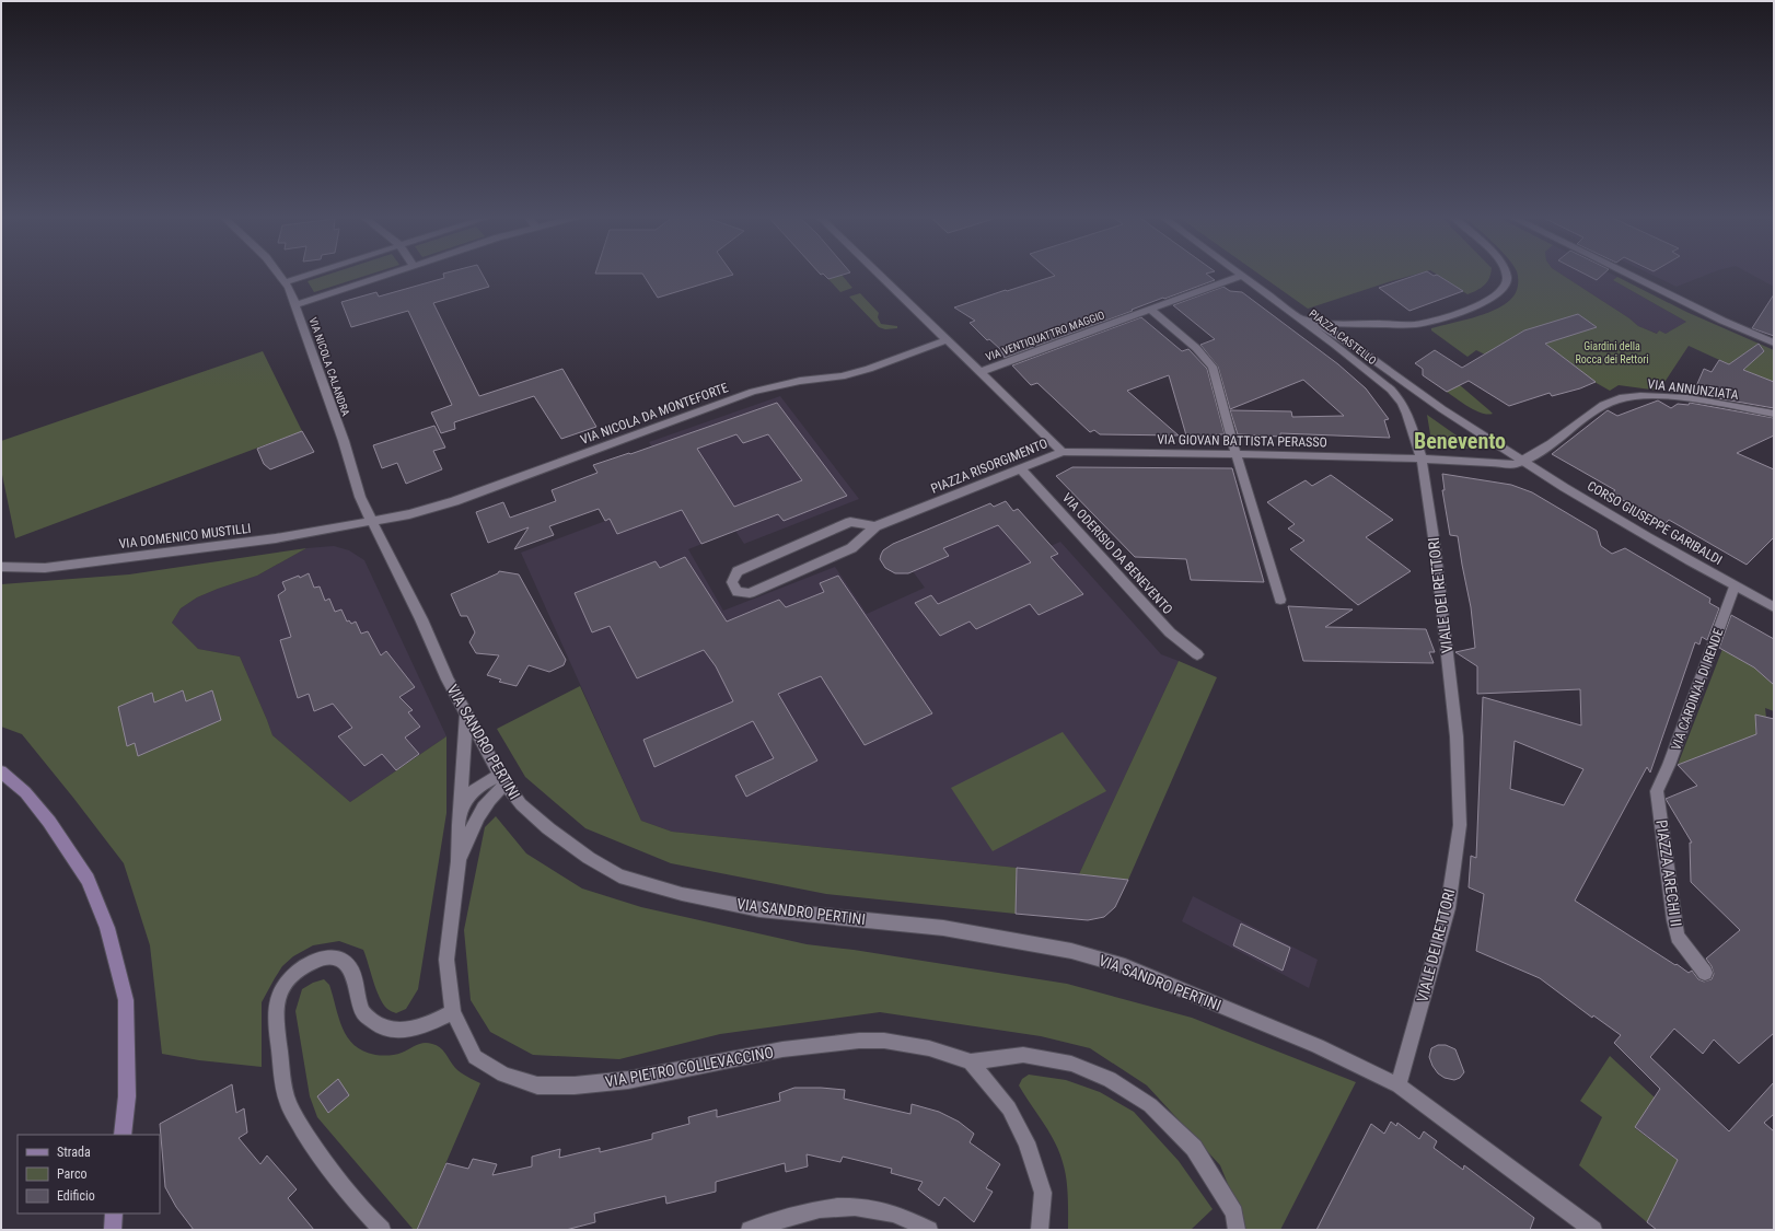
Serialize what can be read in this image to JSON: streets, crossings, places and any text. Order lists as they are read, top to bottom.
{
  "streets": {
    "street": [
      "VIA VENTIQUATTRO MAGGIO",
      "PIAZZA CASTELLO",
      "VIA NICOLA CALANDRA",
      "VIA ANNUNZIATA",
      "VIA NICOLA DA MONTEFORTE",
      "VIA GIOVAN BATTISTA PERASSO",
      "PIAZZA RISORGIMENTO",
      "CORSO GIUSEPPE GARIBALDI",
      "VIA DOMENICO MUSTILLI",
      "VIA ODERISIO DA BENEVENTO",
      "VIALE DEI RETTORI",
      "VIA CARDINAL DI RENDE",
      "VIA SANDRO PERTINI",
      "PIAZZA ARECHI II",
      "VIA PIETRO COLLEVACCINO"
    ]
  },
  "crossings": [
    ["VIA VENTIQUATTRO MAGGIO", "PIAZZA RISORGIMENTO"],
    ["PIAZZA CASTELLO", "VIA ANNUNZIATA"],
    ["PIAZZA CASTELLO", "VIA GIOVAN BATTISTA PERASSO"],
    ["PIAZZA CASTELLO", "CORSO GIUSEPPE GARIBALDI"],
    ["PIAZZA CASTELLO", "VIALE DEI RETTORI"],
    ["VIA NICOLA CALANDRA", "VIA NICOLA DA MONTEFORTE"],
    ["VIA NICOLA CALANDRA", "VIA DOMENICO MUSTILLI"],
    ["VIA NICOLA CALANDRA", "VIA SANDRO PERTINI"],
    ["VIA ANNUNZIATA", "VIA GIOVAN BATTISTA PERASSO"],
    ["VIA ANNUNZIATA", "CORSO GIUSEPPE GARIBALDI"],
    ["VIA NICOLA DA MONTEFORTE", "PIAZZA RISORGIMENTO"],
    ["VIA NICOLA DA MONTEFORTE", "VIA DOMENICO MUSTILLI"],
    ["VIA NICOLA DA MONTEFORTE", "VIA SANDRO PERTINI"],
    ["VIA GIOVAN BATTISTA PERASSO", "PIAZZA RISORGIMENTO"],
    ["VIA GIOVAN BATTISTA PERASSO", "CORSO GIUSEPPE GARIBALDI"],
    ["VIA GIOVAN BATTISTA PERASSO", "VIALE DEI RETTORI"],
    ["PIAZZA RISORGIMENTO", "VIA ODERISIO DA BENEVENTO"],
    ["CORSO GIUSEPPE GARIBALDI", "VIA CARDINAL DI RENDE"],
    ["VIA DOMENICO MUSTILLI", "VIA SANDRO PERTINI"],
    ["VIALE DEI RETTORI", "VIA SANDRO PERTINI"],
    ["VIA CARDINAL DI RENDE", "PIAZZA ARECHI II"],
    ["VIA SANDRO PERTINI", "VIA PIETRO COLLEVACCINO"]
  ],
  "districts": ["Benevento"],
  "parks": ["Giardini della Rocca dei Rettori"],
  "legend": ["Strada", "Parco", "Edificio"]
}
